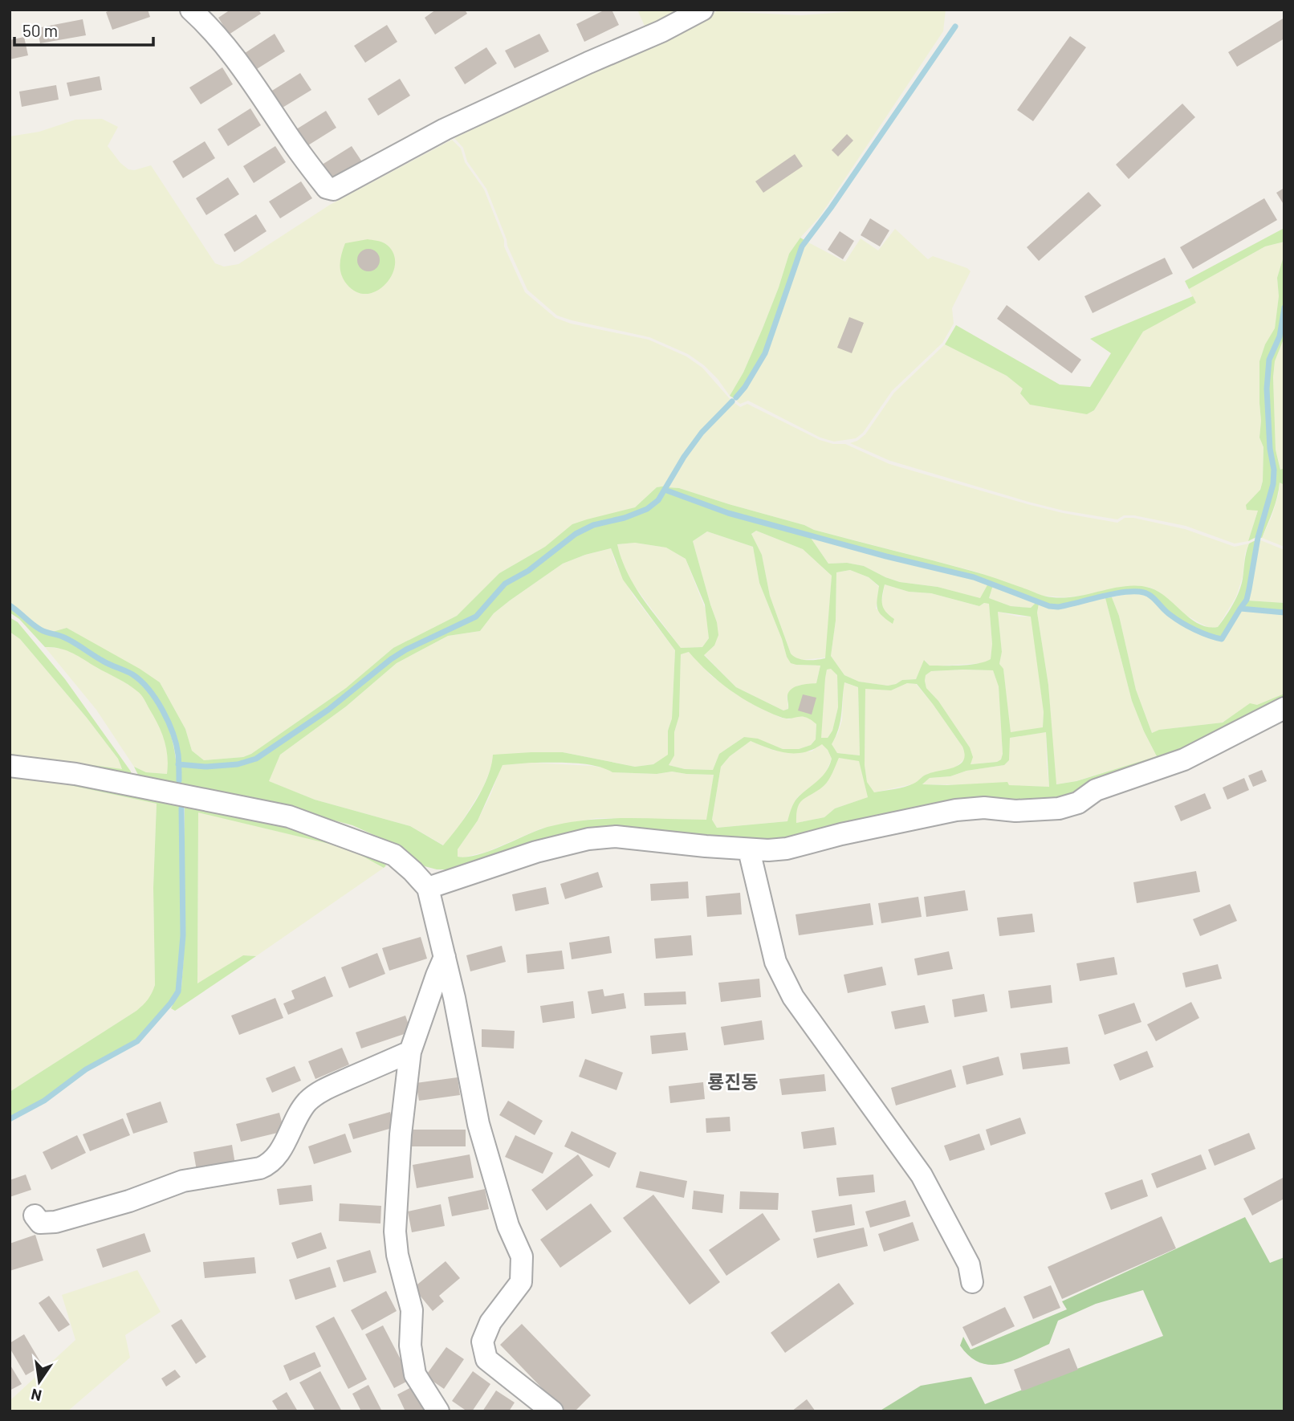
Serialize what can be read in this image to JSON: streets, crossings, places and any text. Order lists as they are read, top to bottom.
{
  "districts": ["룡진동"],
  "scale_bar": "50 m",
  "north": "bottom"
}
